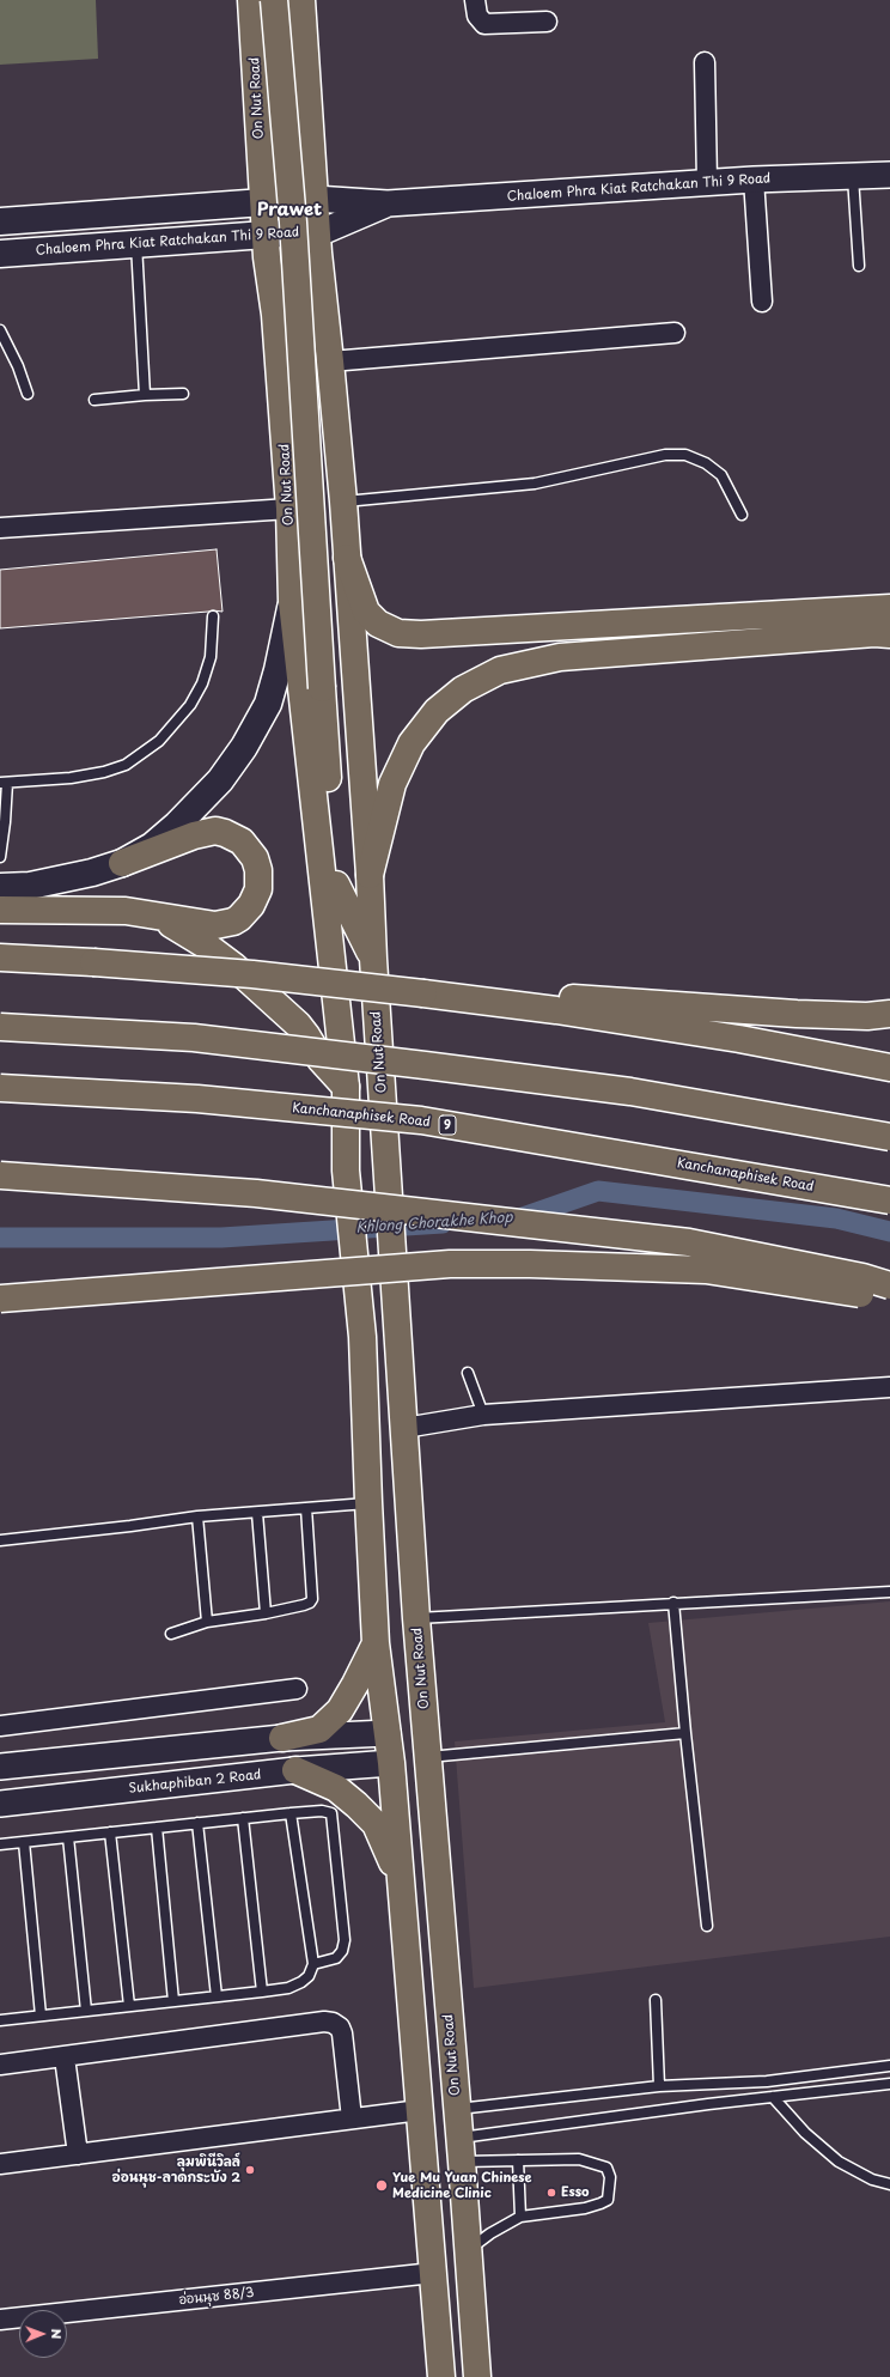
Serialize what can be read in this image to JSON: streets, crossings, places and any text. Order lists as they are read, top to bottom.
{
  "streets": {
    "main road": [
      "On Nut Road",
      "Chaloem Phra Kiat Ratchakan Thi 9 Road",
      "Kanchanaphisek Road",
      "9"
    ],
    "street": ["Sukhaphiban 2 Road", "อ่อนนุช 88/3"]
  },
  "crossings": [
    ["On Nut Road", "Chaloem Phra Kiat Ratchakan Thi 9 Road"],
    ["On Nut Road", "Sukhaphiban 2 Road"],
    ["On Nut Road", "อ่อนนุช 88/3"]
  ],
  "districts": ["Prawet"],
  "water": ["Khlong Chorakhe Khop"],
  "places": ["ลุมพินีวิลล์ อ่อนนุช-ลาดกระบัง 2", "Yue Mu Yuan Chinese Medicine Clinic", "Esso"],
  "north": "right"
}
